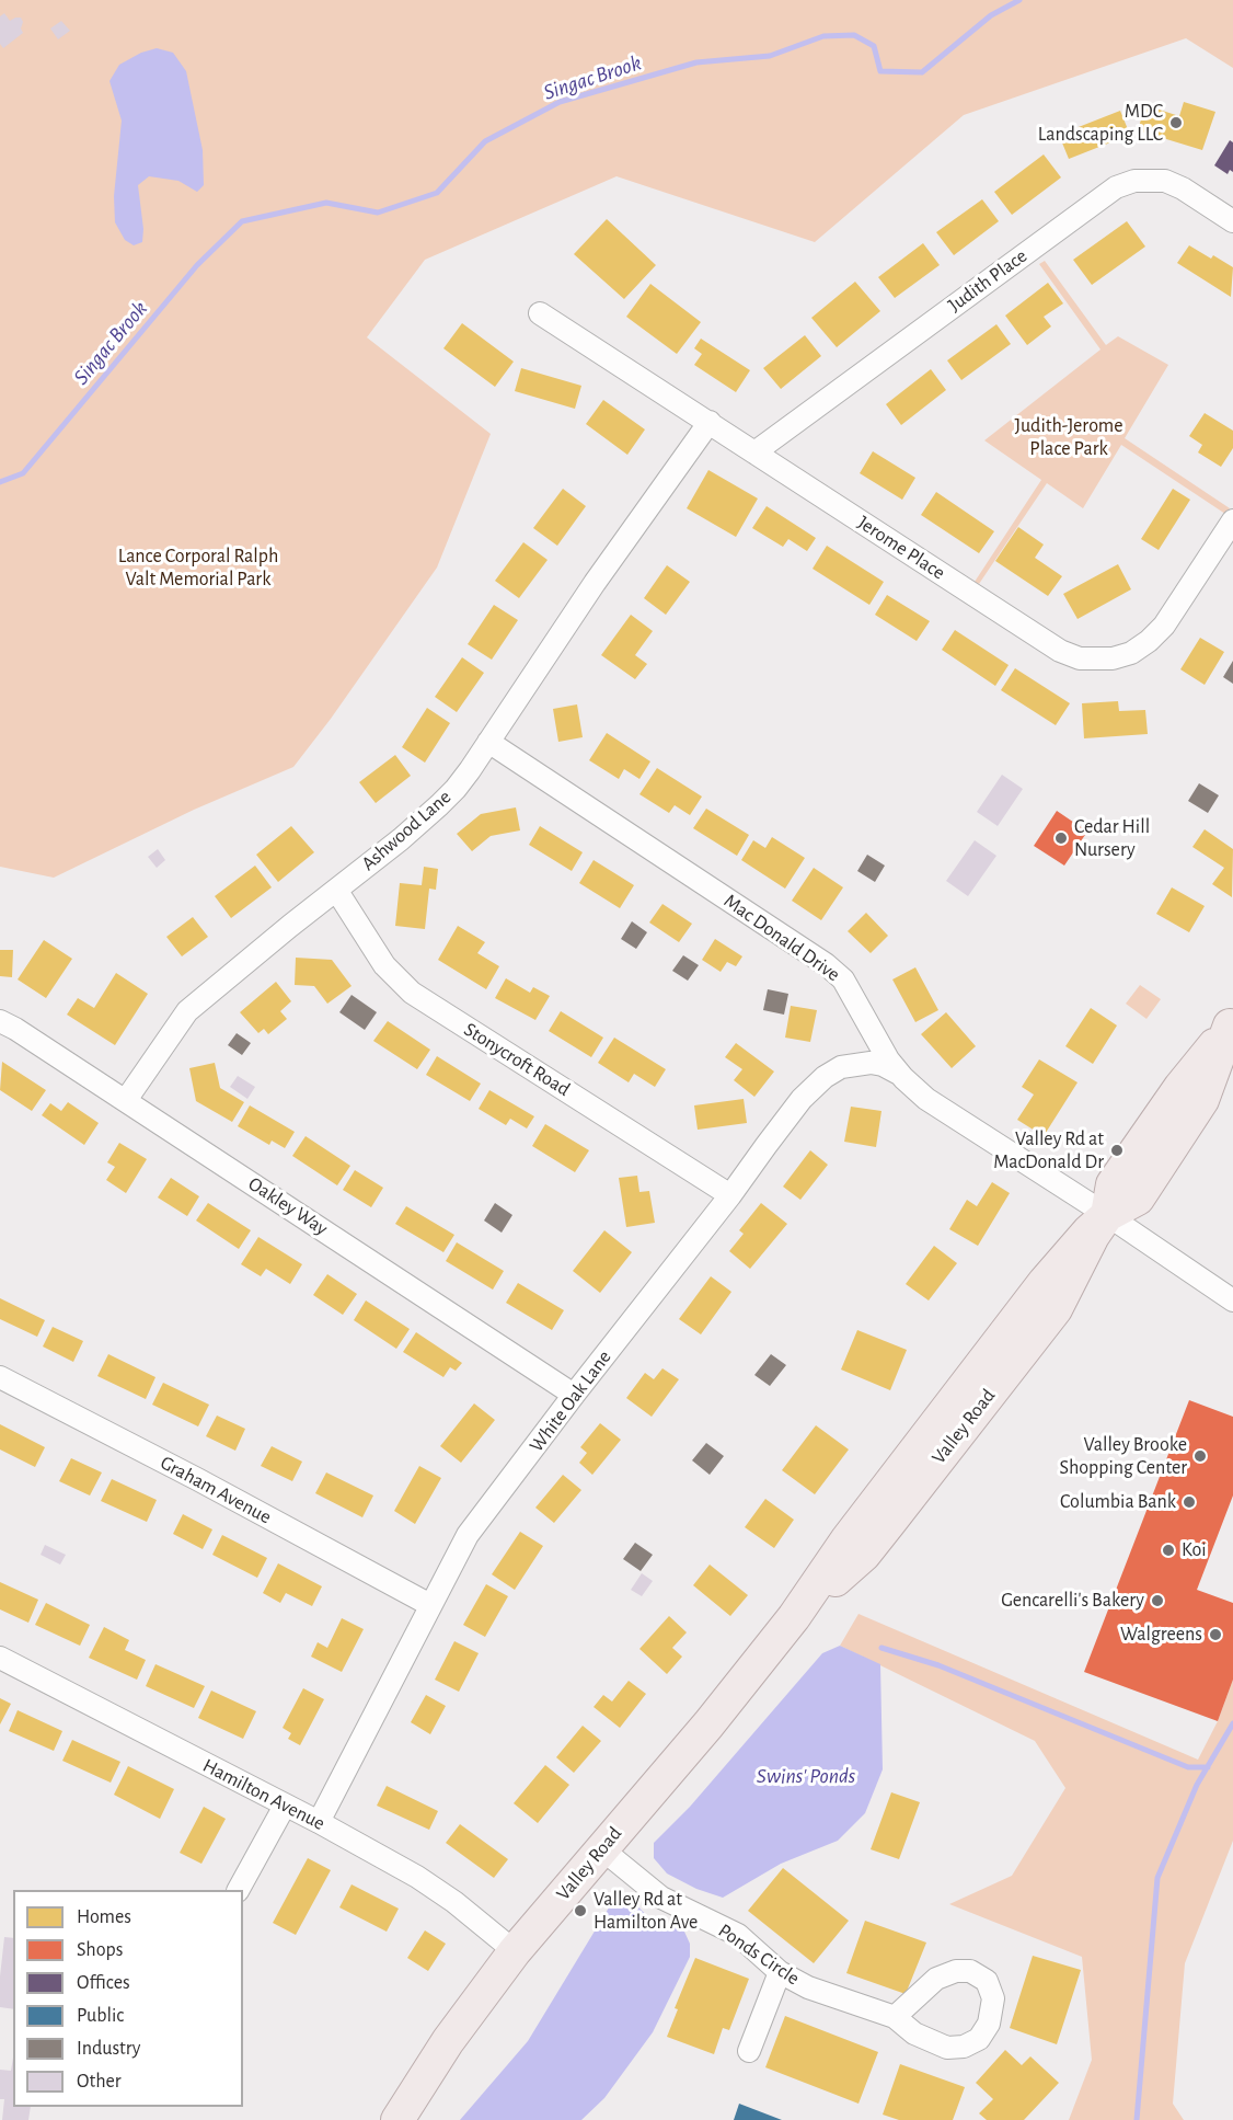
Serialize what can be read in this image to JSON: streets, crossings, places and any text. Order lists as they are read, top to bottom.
{
  "streets": {
    "main road": ["Valley Road"],
    "street": [
      "Judith Place",
      "Jerome Place",
      "Ashwood Lane",
      "Mac Donald Drive",
      "Stonycroft Road",
      "Oakley Way",
      "White Oak Lane",
      "Graham Avenue",
      "Hamilton Avenue",
      "Ponds Circle"
    ]
  },
  "crossings": [
    ["Judith Place", "Jerome Place"],
    ["Jerome Place", "Ashwood Lane"],
    ["Ashwood Lane", "Mac Donald Drive"],
    ["Ashwood Lane", "Stonycroft Road"],
    ["Ashwood Lane", "Oakley Way"],
    ["Mac Donald Drive", "White Oak Lane"],
    ["Mac Donald Drive", "Valley Road"],
    ["Stonycroft Road", "White Oak Lane"],
    ["Oakley Way", "White Oak Lane"],
    ["White Oak Lane", "Graham Avenue"],
    ["White Oak Lane", "Hamilton Avenue"],
    ["Valley Road", "Hamilton Avenue"],
    ["Valley Road", "Ponds Circle"]
  ],
  "water": ["Singac Brook", "Swins' Ponds"],
  "parks": ["Judith-Jerome Place Park", "Lance Corporal Ralph Valt Memorial Park"],
  "places": [
    "MDC Landscaping LLC",
    "Cedar Hill Nursery",
    "Valley Rd at MacDonald Dr",
    "Valley Brooke Shopping Center",
    "Columbia Bank",
    "Koi",
    "Gencarelli's Bakery",
    "Walgreens",
    "Valley Rd at Hamilton Ave"
  ],
  "legend": [
    "Homes",
    "Shops",
    "Offices",
    "Public",
    "Industry",
    "Other"
  ]
}
